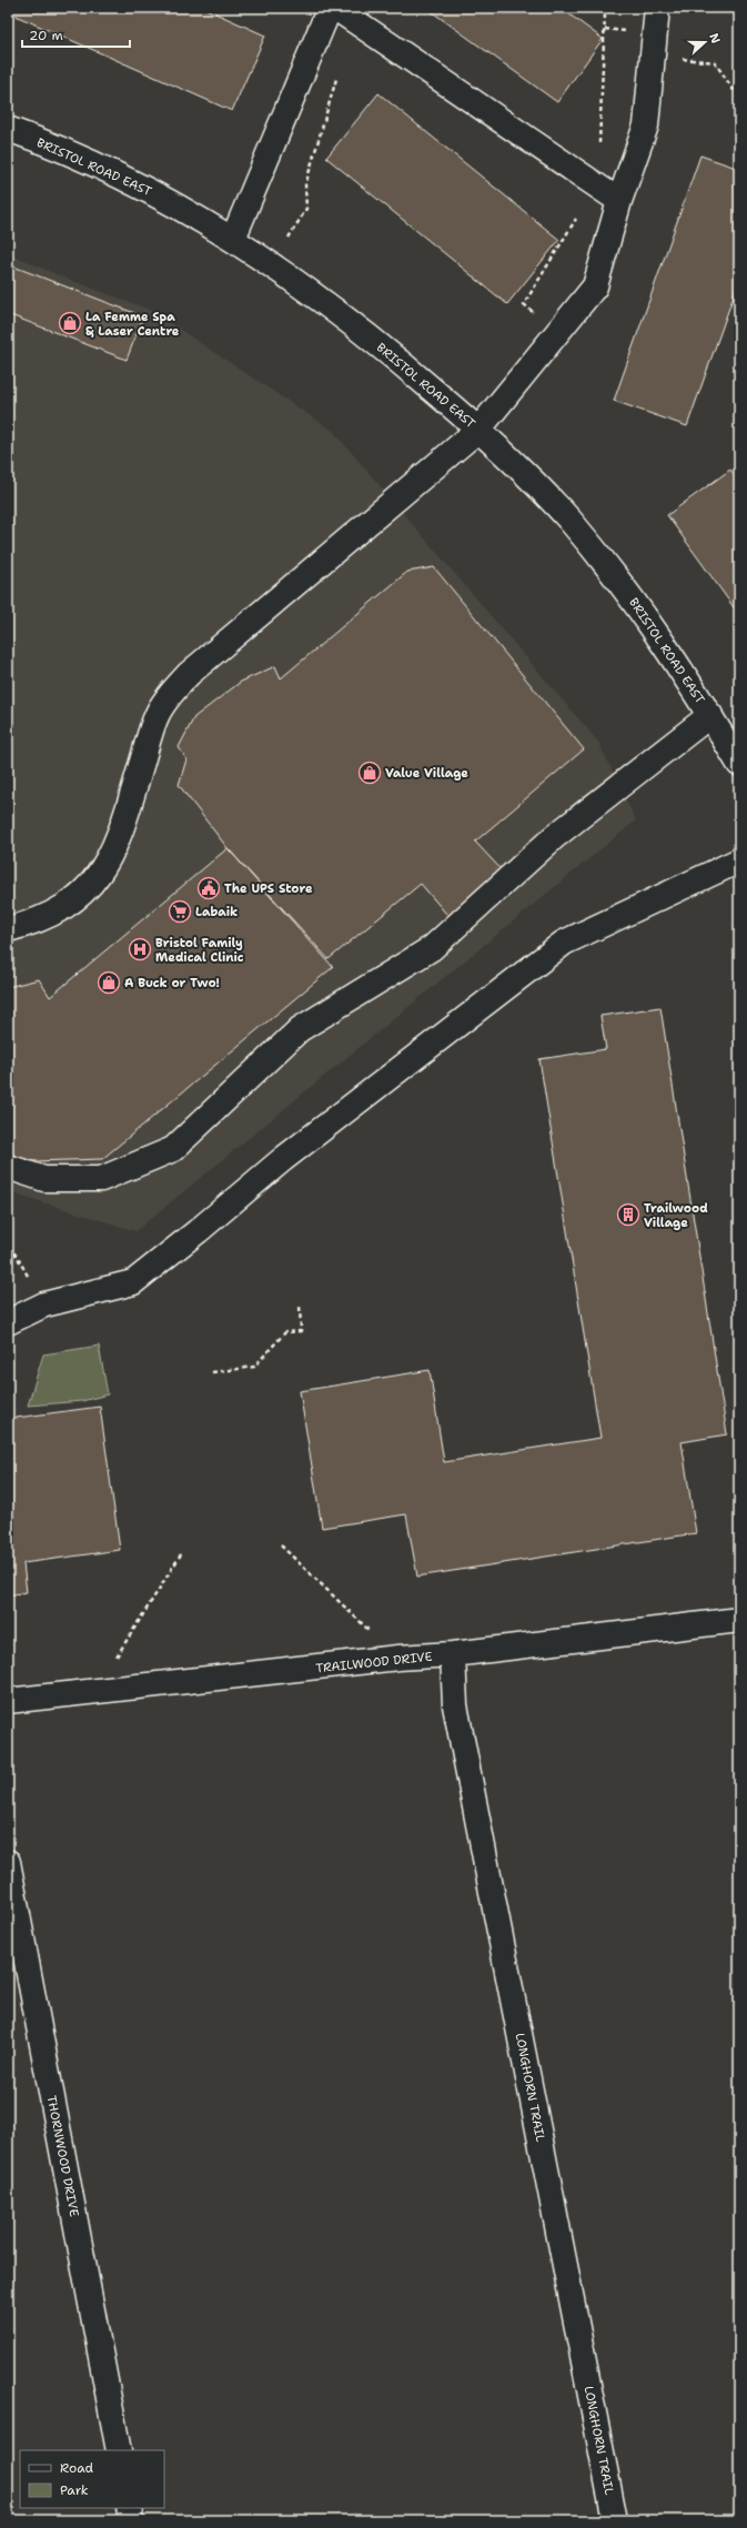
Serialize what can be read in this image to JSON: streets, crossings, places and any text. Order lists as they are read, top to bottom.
{
  "streets": {
    "street": [
      "BRISTOL ROAD EAST",
      "TRAILWOOD DRIVE",
      "LONGHORN TRAIL",
      "THORNWOOD DRIVE"
    ]
  },
  "crossings": [
    ["TRAILWOOD DRIVE", "LONGHORN TRAIL"]
  ],
  "places": {
    "shop": ["La Femme Spa & Laser Centre", "Value Village", "A Buck or Two!"],
    "public building": ["The UPS Store"],
    "supermarket": ["Labaik"],
    "hospital": ["Bristol Family Medical Clinic"],
    "building": ["Trailwood Village"]
  },
  "legend": ["Road", "Park"],
  "scale_bar": "20 m",
  "north": "right"
}
